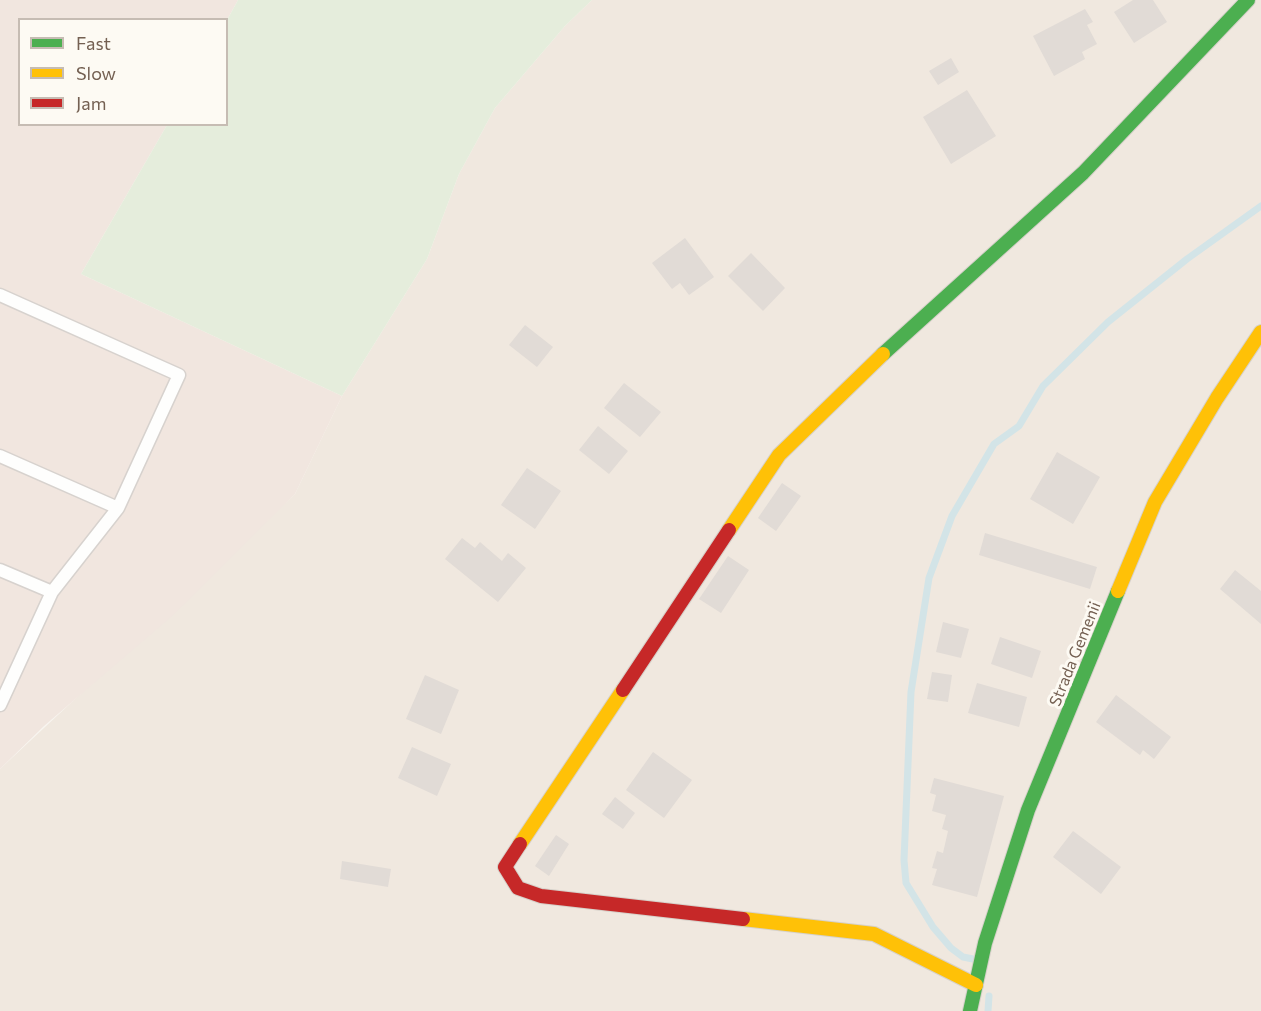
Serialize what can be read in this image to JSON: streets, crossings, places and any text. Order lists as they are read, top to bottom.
{
  "streets": {
    "street": ["Strada Gemenii"]
  },
  "legend": ["Fast", "Slow", "Jam"]
}
